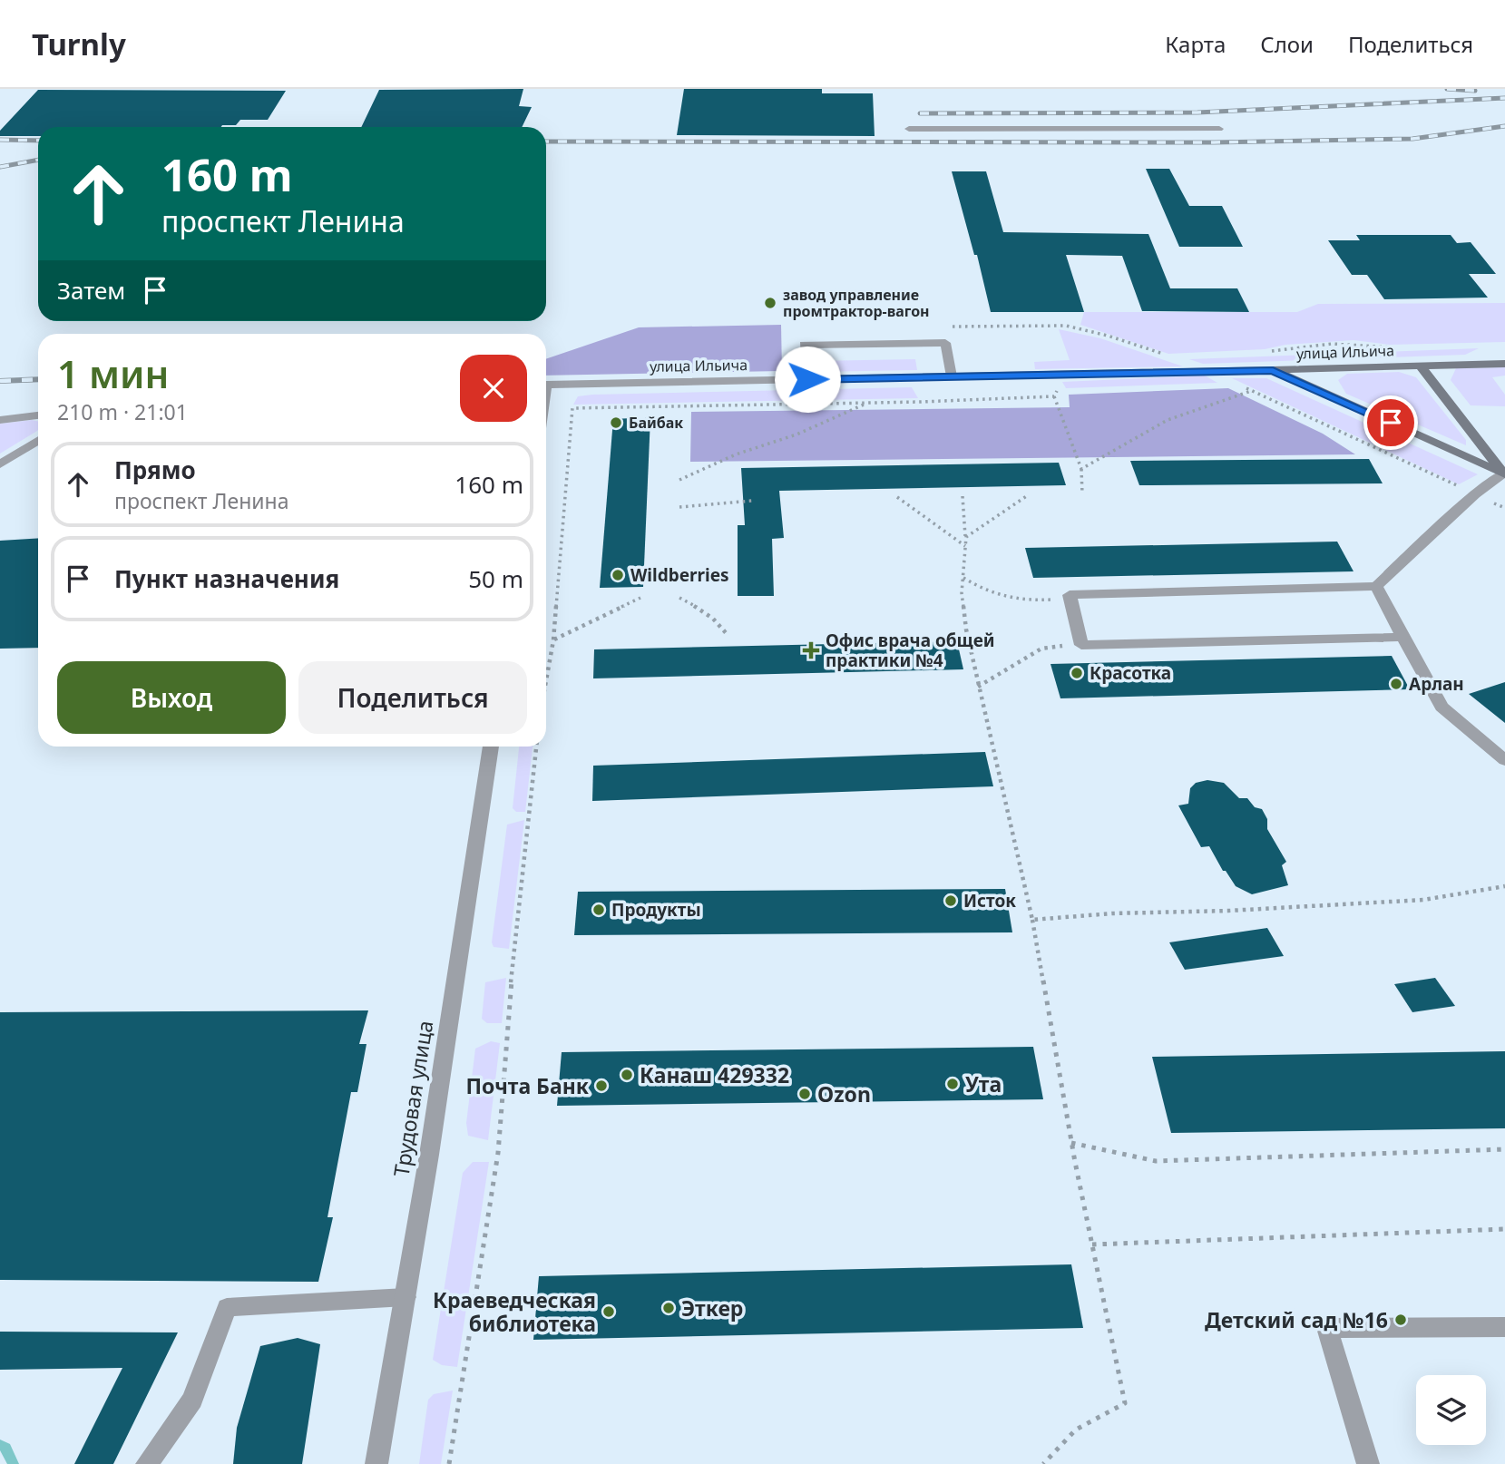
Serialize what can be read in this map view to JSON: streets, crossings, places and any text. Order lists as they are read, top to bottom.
{
  "streets": {
    "street": ["улица Ильича", "Трудовая улица"]
  },
  "places": {
    "other": [
      "завод управление промтрактор-вагон",
      "Байбак",
      "Wildberries",
      "Красотка",
      "Арлан",
      "Исток",
      "Продукты",
      "Канаш 429332",
      "Ута",
      "Почта Банк",
      "Ozon",
      "Эткер",
      "Краеведческая библиотека",
      "Детский сад №16"
    ],
    "health": ["Офис врача общей практики №4"]
  },
  "page": {
    "header": "Turnly",
    "nav": ["Карта", "Слои", "Поделиться"],
    "turn": ["160 m", "проспект Ленина"],
    "then": "Затем",
    "heading": ["1 мин", "210 m · 21:01"],
    "list": [
      {
        "name": "Прямо",
        "note": "проспект Ленина",
        "value": "160 m"
      },
      {
        "name": "Пункт назначения",
        "value": "50 m"
      }
    ],
    "buttons": ["Выход", "Поделиться"]
  }
}
